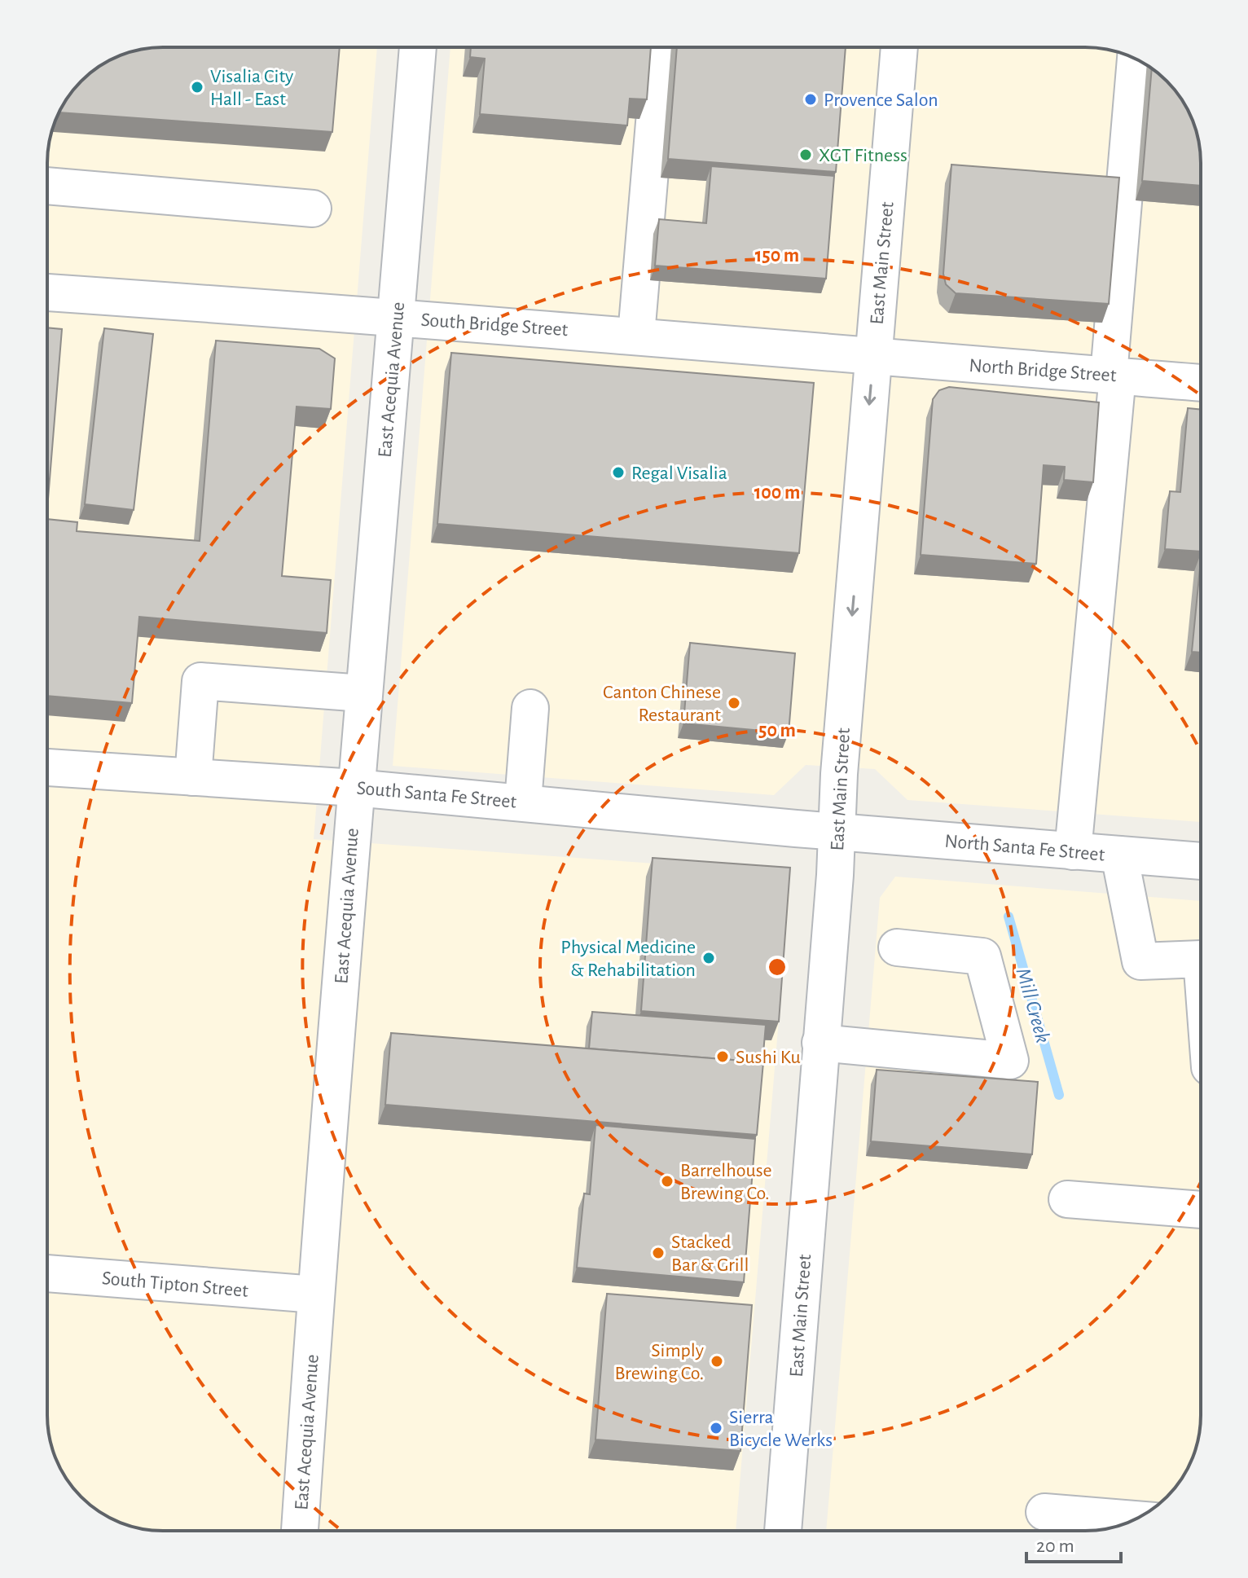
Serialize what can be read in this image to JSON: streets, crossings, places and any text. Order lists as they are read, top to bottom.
{
  "streets": {
    "street": [
      "East Main Street",
      "South Bridge Street",
      "North Bridge Street",
      "East Acequia Avenue",
      "South Santa Fe Street",
      "North Santa Fe Street",
      "South Tipton Street"
    ]
  },
  "crossings": [
    ["East Main Street", "South Bridge Street"],
    ["East Main Street", "North Bridge Street"],
    ["East Main Street", "South Santa Fe Street"],
    ["East Main Street", "North Santa Fe Street"],
    ["South Bridge Street", "North Bridge Street"],
    ["South Bridge Street", "East Acequia Avenue"],
    ["East Acequia Avenue", "South Santa Fe Street"],
    ["East Acequia Avenue", "South Tipton Street"],
    ["South Santa Fe Street", "North Santa Fe Street"]
  ],
  "water": ["Mill Creek"],
  "places": [
    "Visalia City Hall - East",
    "Provence Salon",
    "XGT Fitness",
    "Regal Visalia",
    "Canton Chinese Restaurant",
    "Physical Medicine & Rehabilitation",
    "Sushi Ku",
    "Barrelhouse Brewing Co.",
    "Stacked Bar & Grill",
    "Simply Brewing Co.",
    "Sierra Bicycle Werks"
  ],
  "scale_bar": "20 m",
  "rings": ["150 m", "100 m", "50 m"]
}
